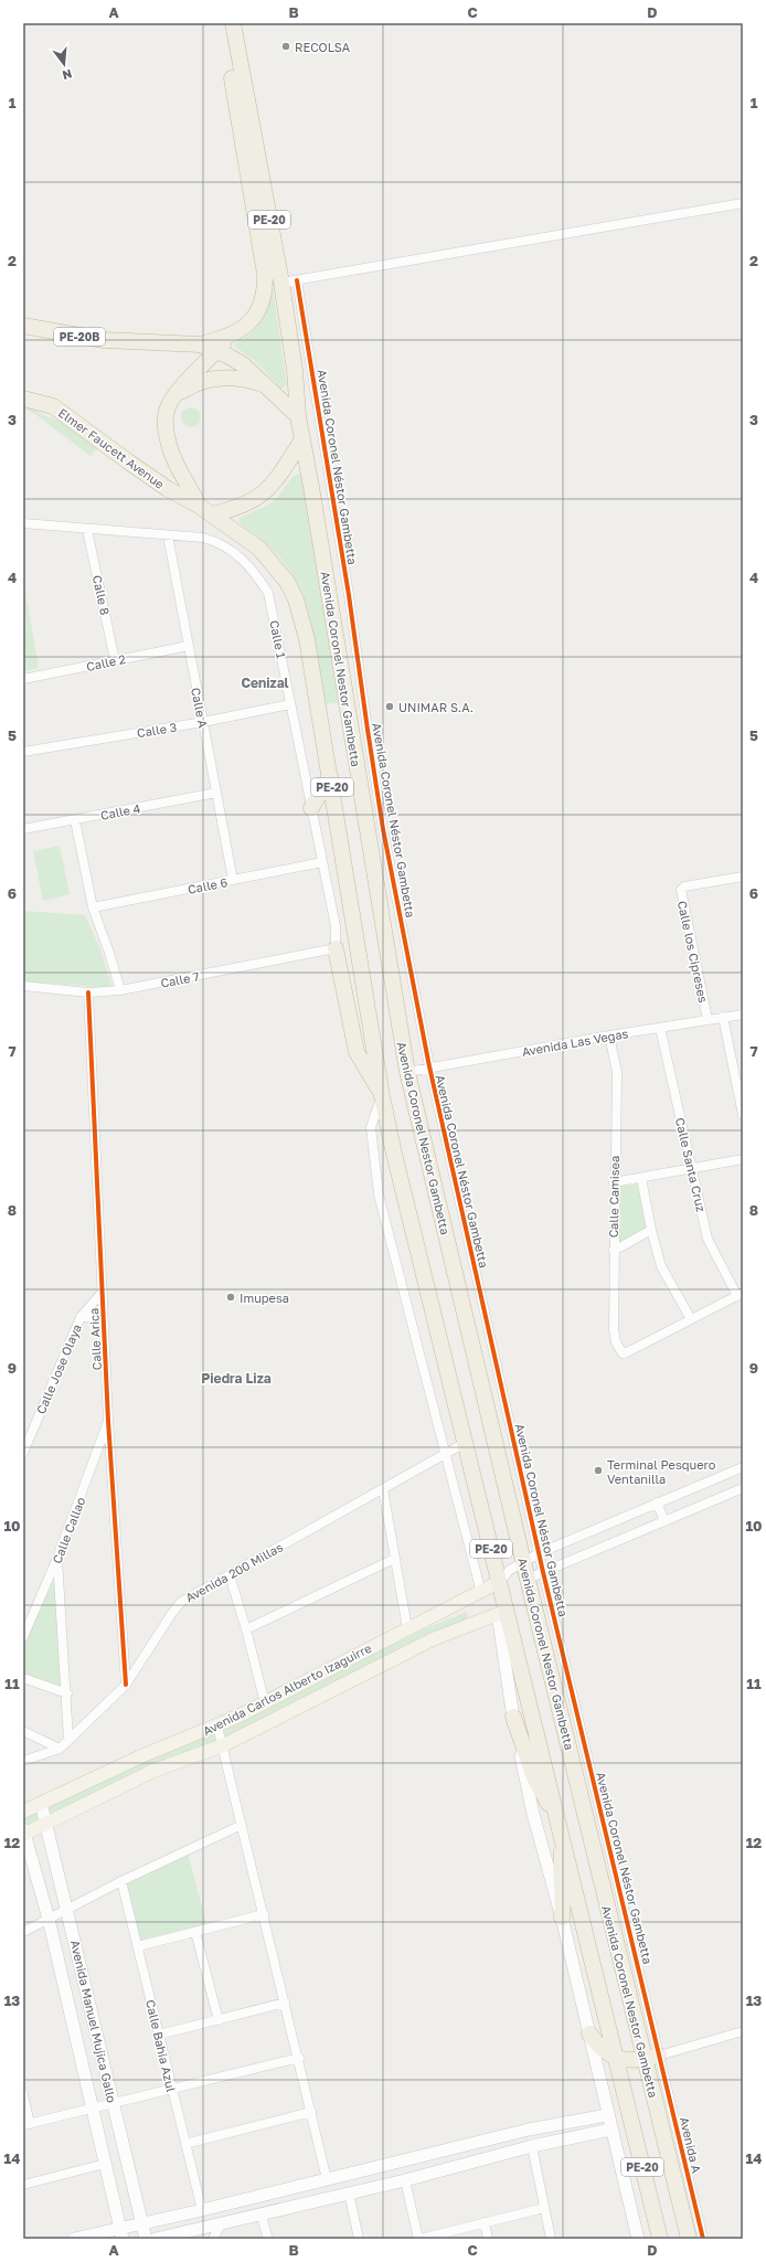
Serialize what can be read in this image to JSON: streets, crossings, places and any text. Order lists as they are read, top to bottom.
{
  "streets": {
    "highway": [
      "PE-20",
      "PE-20B",
      "Elmer Faucett Avenue",
      "Avenida Coronel Nestor Gambetta"
    ],
    "main road": ["Avenida Carlos Alberto Izaguirre"],
    "street": [
      "Avenida Coronel Néstor Gambetta",
      "Calle 8",
      "Calle 1",
      "Calle 2",
      "Calle A",
      "Calle 3",
      "Calle 4",
      "Calle 6",
      "Calle los Cipreses",
      "Calle 7",
      "Avenida Las Vegas",
      "Calle Santa Cruz",
      "Calle Camisea",
      "Calle Arica",
      "Calle Jose Olaya",
      "Calle Callao",
      "Avenida 200 Millas",
      "Avenida Manuel Mujica Gallo",
      "Calle Bahia Azul",
      "Avenida A"
    ]
  },
  "crossings": [
    ["PE-20", "PE-20B"],
    ["PE-20", "Elmer Faucett Avenue"],
    ["PE-20", "Avenida Coronel Nestor Gambetta"],
    ["PE-20", "Avenida 200 Millas"],
    ["PE-20", "Avenida Carlos Alberto Izaguirre"],
    ["Elmer Faucett Avenue", "Avenida Coronel Nestor Gambetta"],
    ["Avenida Coronel Néstor Gambetta", "Avenida Coronel Nestor Gambetta"],
    ["Avenida Coronel Néstor Gambetta", "Avenida Las Vegas"],
    ["Avenida Coronel Néstor Gambetta", "Avenida A"],
    ["Calle 8", "Calle 1"],
    ["Calle 8", "Calle 2"],
    ["Calle 1", "Calle A"],
    ["Calle 1", "Calle 3"],
    ["Calle 1", "Calle 6"],
    ["Calle 1", "Calle 7"],
    ["Calle 2", "Calle A"],
    ["Avenida Coronel Nestor Gambetta", "Avenida Las Vegas"],
    ["Avenida Coronel Nestor Gambetta", "Avenida A"],
    ["Calle A", "Calle 3"],
    ["Calle A", "Calle 4"],
    ["Calle A", "Calle 6"],
    ["Calle los Cipreses", "Avenida Las Vegas"],
    ["Calle 7", "Calle Arica"],
    ["Avenida Las Vegas", "Calle Santa Cruz"],
    ["Avenida Las Vegas", "Calle Camisea"],
    ["Calle Arica", "Calle Jose Olaya"],
    ["Calle Arica", "Calle Callao"],
    ["Calle Arica", "Avenida 200 Millas"],
    ["Avenida Carlos Alberto Izaguirre", "Avenida Manuel Mujica Gallo"]
  ],
  "districts": ["Cenizal", "Piedra Liza"],
  "places": [
    "RECOLSA",
    "UNIMAR S.A.",
    "Imupesa",
    "Terminal Pesquero Ventanilla"
  ],
  "north": "bottom",
  "grid": {
    "columns": [
      "A",
      "B",
      "C",
      "D"
    ],
    "rows": [
      "1",
      "2",
      "3",
      "4",
      "5",
      "6",
      "7",
      "8",
      "9",
      "10",
      "11",
      "12",
      "13",
      "14"
    ]
  }
}
